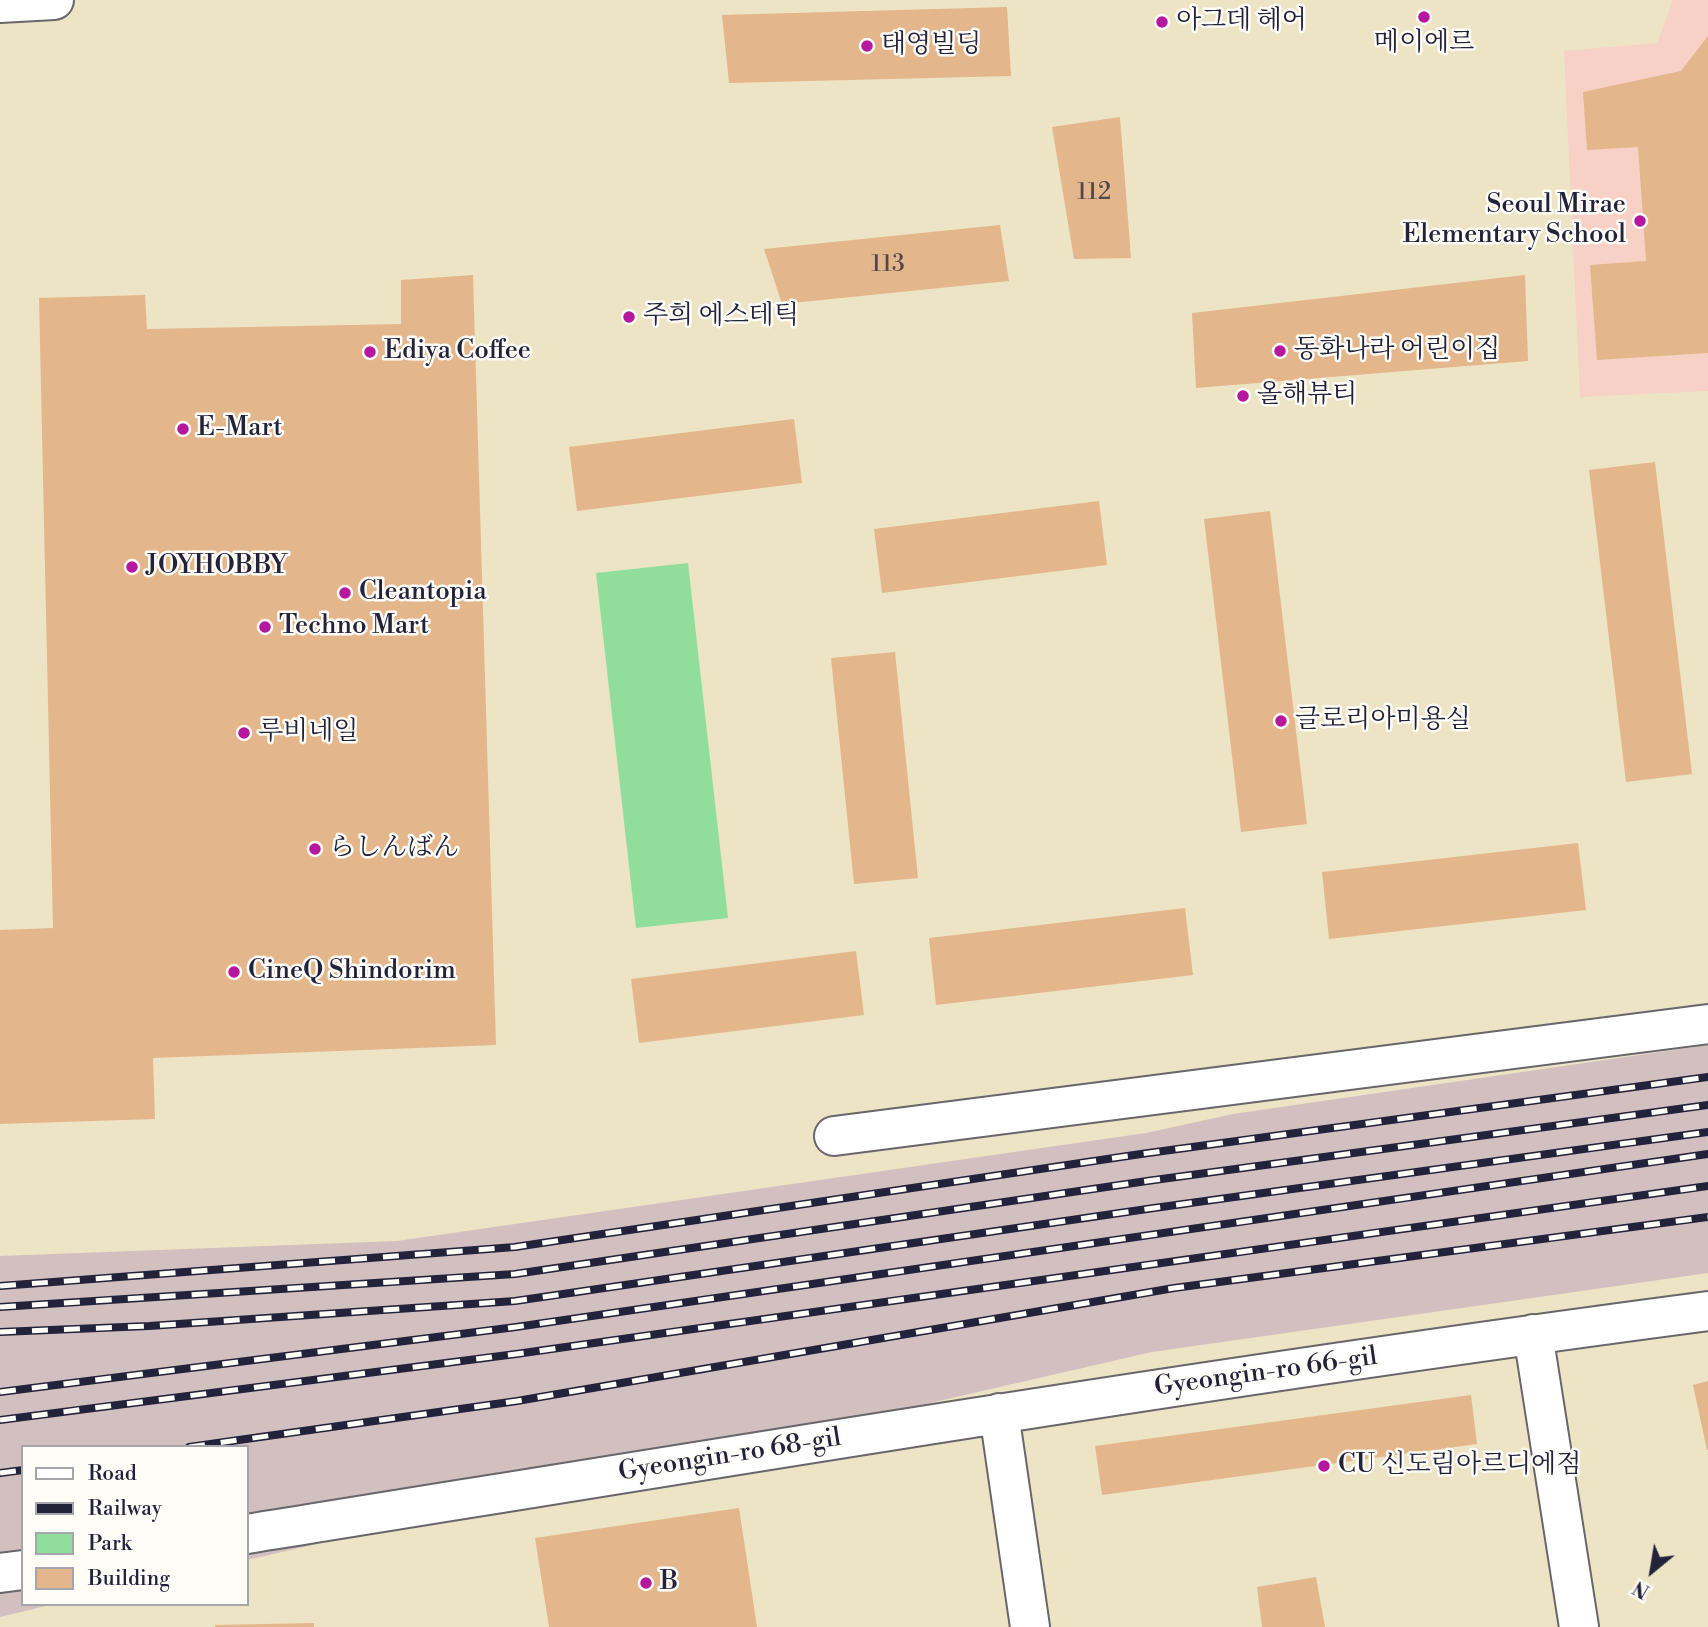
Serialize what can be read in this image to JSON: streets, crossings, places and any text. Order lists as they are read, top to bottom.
{
  "streets": {
    "street": ["Gyeongin-ro 66-gil", "Gyeongin-ro 68-gil"]
  },
  "crossings": [
    ["Gyeongin-ro 66-gil", "Gyeongin-ro 68-gil"]
  ],
  "places": [
    "메이에르",
    "아그데 헤어",
    "태영빌딩",
    "Seoul Mirae Elementary School",
    "주희 에스테틱",
    "동화나라 어린이집",
    "Ediya Coffee",
    "올해뷰티",
    "E-Mart",
    "JOYHOBBY",
    "Cleantopia",
    "Techno Mart",
    "글로리아미용실",
    "루비네일",
    "らしんばん",
    "CineQ Shindorim",
    "CU 신도림아르디에점",
    "B"
  ],
  "house_numbers": ["112", "113"],
  "legend": [
    "Road",
    "Railway",
    "Park",
    "Building"
  ],
  "north": "bottom left"
}
